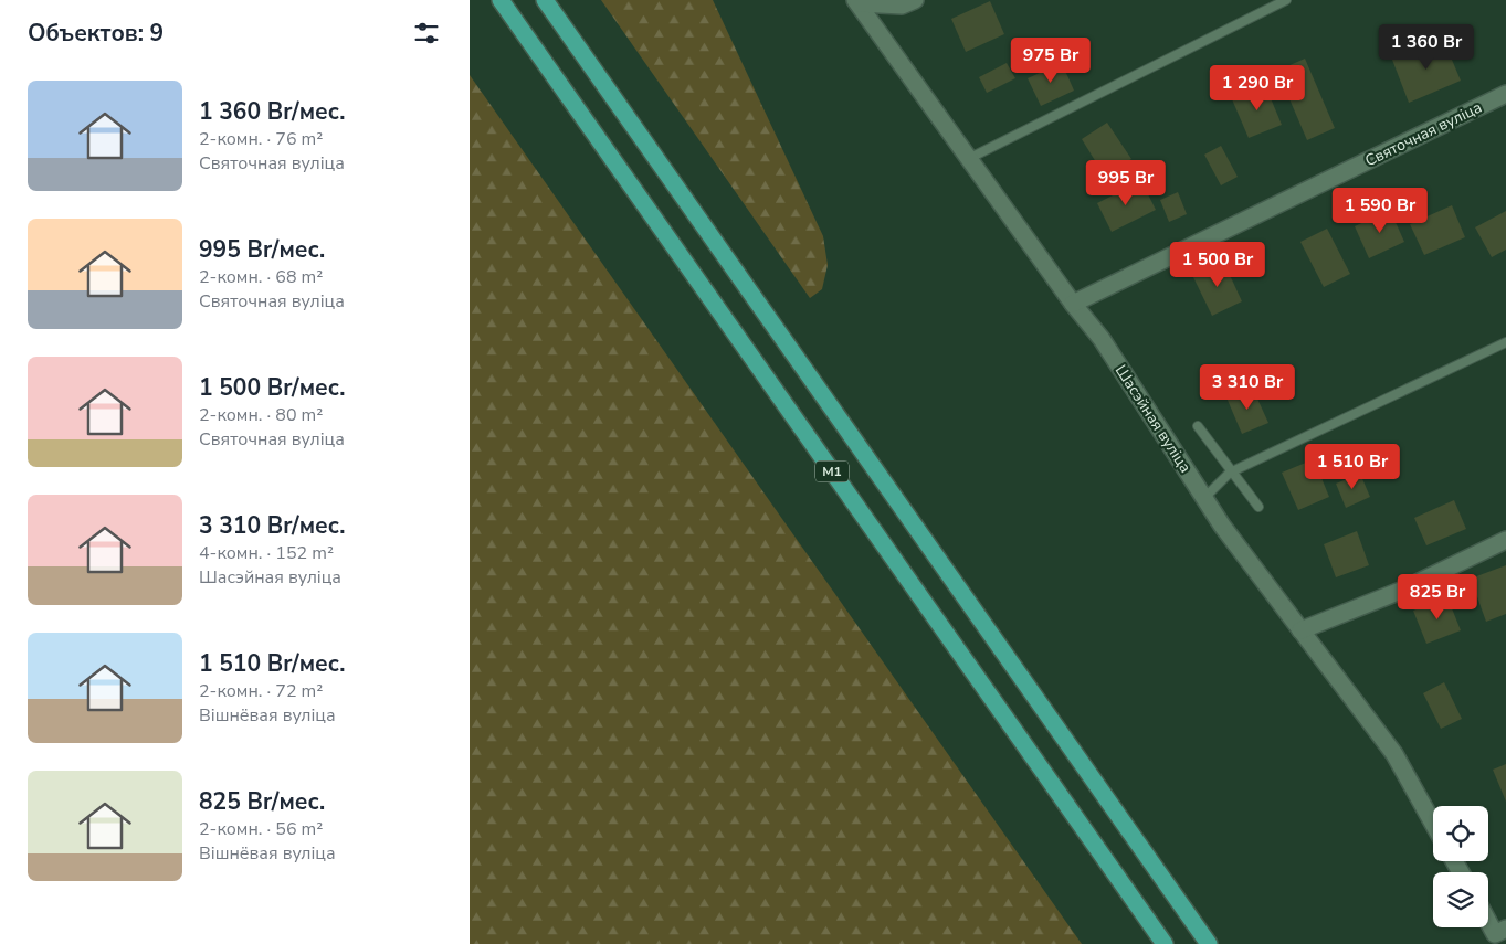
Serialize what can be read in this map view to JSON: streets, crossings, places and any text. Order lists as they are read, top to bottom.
{
  "streets": {
    "highway": ["М1"],
    "street": ["Святочная вуліца", "Шасэйная вуліца"]
  },
  "crossings": [
    ["Святочная вуліца", "Шасэйная вуліца"]
  ],
  "page": {
    "heading": "Объектов: 9",
    "price": [
      "1 360 Br",
      "975 Br",
      "1 290 Br",
      "995 Br",
      "1 590 Br",
      "1 500 Br",
      "3 310 Br",
      "1 510 Br",
      "825 Br"
    ],
    "list": [
      {
        "name": "1 360 Br/мес.",
        "note": "2-комн. · 76 m² · Святочная вуліца"
      },
      {
        "name": "995 Br/мес.",
        "note": "2-комн. · 68 m² · Святочная вуліца"
      },
      {
        "name": "1 500 Br/мес.",
        "note": "2-комн. · 80 m² · Святочная вуліца"
      },
      {
        "name": "3 310 Br/мес.",
        "note": "4-комн. · 152 m² · Шасэйная вуліца"
      },
      {
        "name": "1 510 Br/мес.",
        "note": "2-комн. · 72 m² · Вішнёвая вуліца"
      },
      {
        "name": "825 Br/мес.",
        "note": "2-комн. · 56 m² · Вішнёвая вуліца"
      }
    ]
  }
}
